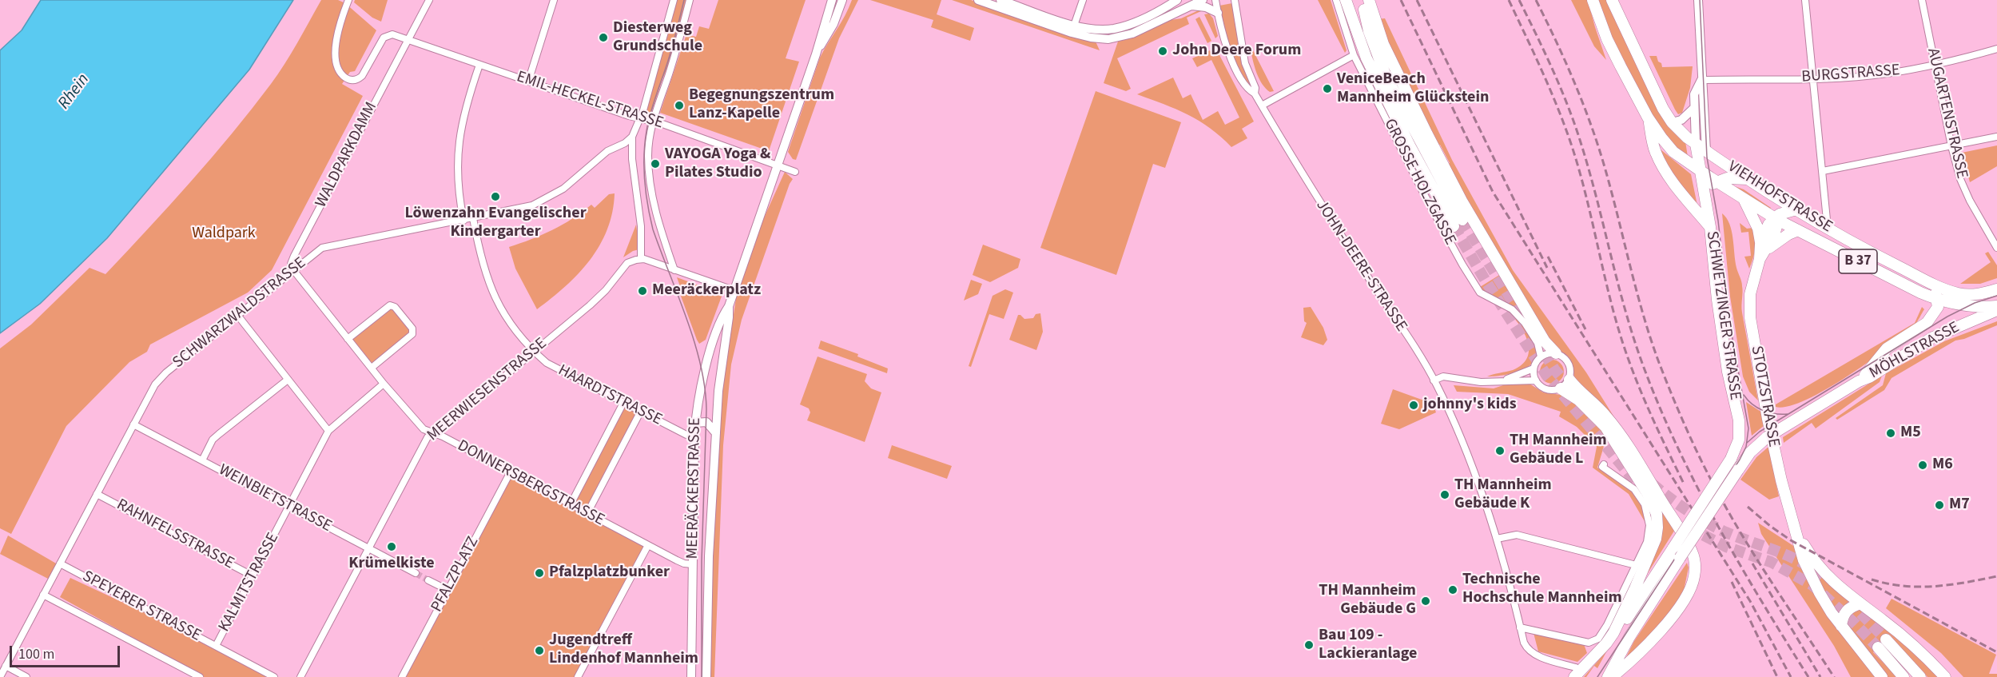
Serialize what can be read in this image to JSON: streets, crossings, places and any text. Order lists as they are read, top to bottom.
{
  "streets": {
    "main road": [
      "VIEHHOFSTRASSE",
      "B 37",
      "SCHWETZINGER STRASSE",
      "MÖHLSTRASSE",
      "STOTZSTRASSE"
    ],
    "street": [
      "BURGSTRASSE",
      "EMIL-HECKEL-STRASSE",
      "AUGARTENSTRASSE",
      "WALDPARKDAMM",
      "GROSSE HOLZGASSE",
      "JOHN-DEERE-STRASSE",
      "SCHWARZWALDSTRASSE",
      "MEERWIESENSTRASSE",
      "HAARDTSTRASSE",
      "DONNERSBERGSTRASSE",
      "MEERÄCKERSTRASSE",
      "WEINBIETSTRASSE",
      "RAHNFELSSTRASSE",
      "PFALZPLATZ",
      "KALMITSTRASSE",
      "SPEYERER STRASSE"
    ]
  },
  "crossings": [
    ["BURGSTRASSE", "AUGARTENSTRASSE"],
    ["EMIL-HECKEL-STRASSE", "WALDPARKDAMM"],
    ["EMIL-HECKEL-STRASSE", "MEERÄCKERSTRASSE"],
    ["WALDPARKDAMM", "SCHWARZWALDSTRASSE"],
    ["WALDPARKDAMM", "DONNERSBERGSTRASSE"],
    ["VIEHHOFSTRASSE", "B 37"],
    ["VIEHHOFSTRASSE", "SCHWETZINGER STRASSE"],
    ["VIEHHOFSTRASSE", "MÖHLSTRASSE"],
    ["VIEHHOFSTRASSE", "STOTZSTRASSE"],
    ["B 37", "SCHWETZINGER STRASSE"],
    ["JOHN-DEERE-STRASSE", "SCHWETZINGER STRASSE"],
    ["SCHWARZWALDSTRASSE", "HAARDTSTRASSE"],
    ["SCHWARZWALDSTRASSE", "DONNERSBERGSTRASSE"],
    ["SCHWARZWALDSTRASSE", "WEINBIETSTRASSE"],
    ["SCHWARZWALDSTRASSE", "RAHNFELSSTRASSE"],
    ["SCHWARZWALDSTRASSE", "SPEYERER STRASSE"],
    ["MEERWIESENSTRASSE", "HAARDTSTRASSE"],
    ["MEERWIESENSTRASSE", "DONNERSBERGSTRASSE"],
    ["MEERWIESENSTRASSE", "WEINBIETSTRASSE"],
    ["HAARDTSTRASSE", "MEERÄCKERSTRASSE"],
    ["DONNERSBERGSTRASSE", "MEERÄCKERSTRASSE"],
    ["DONNERSBERGSTRASSE", "PFALZPLATZ"],
    ["DONNERSBERGSTRASSE", "KALMITSTRASSE"],
    ["WEINBIETSTRASSE", "KALMITSTRASSE"],
    ["RAHNFELSSTRASSE", "KALMITSTRASSE"],
    ["KALMITSTRASSE", "SPEYERER STRASSE"]
  ],
  "water": ["Rhein"],
  "parks": ["Waldpark"],
  "places": [
    "Diesterweg Grundschule",
    "John Deere Forum",
    "VeniceBeach Mannheim Glückstein",
    "Begegnungszentrum Lanz-Kapelle",
    "VAYOGA Yoga & Pilates Studio",
    "Löwenzahn Evangelischer Kindergarter",
    "Meeräckerplatz",
    "johnny's kids",
    "M5",
    "TH Mannheim Gebäude L",
    "M6",
    "TH Mannheim Gebäude K",
    "M7",
    "Krümelkiste",
    "Pfalzplatzbunker",
    "Technische Hochschule Mannheim",
    "TH Mannheim Gebäude G",
    "Bau 109 - Lackieranlage",
    "Jugendtreff Lindenhof Mannheim"
  ],
  "scale_bar": "100 m"
}
